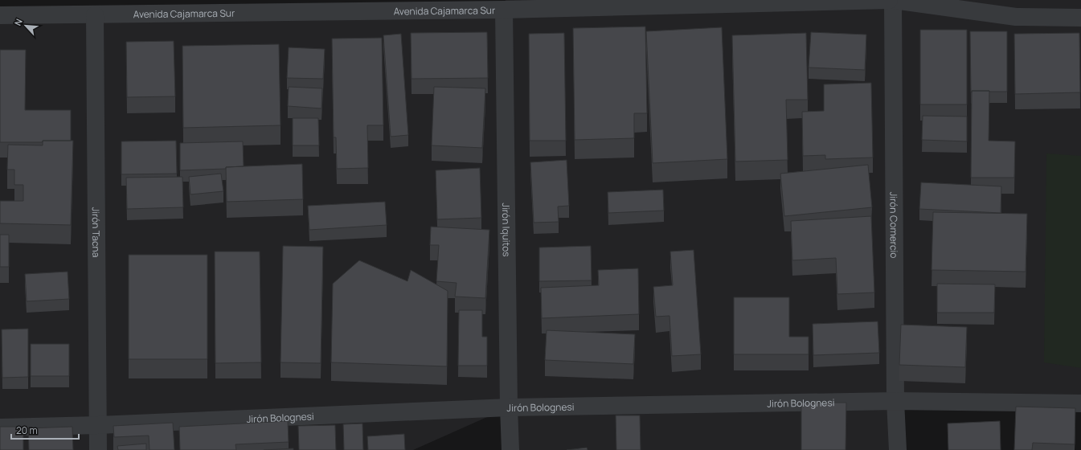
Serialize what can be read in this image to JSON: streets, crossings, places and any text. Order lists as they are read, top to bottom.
{
  "streets": {
    "street": [
      "Avenida Cajamarca Sur",
      "Jirón Comercio",
      "Jirón Iquitos",
      "Jirón Tacna",
      "Jirón Bolognesi"
    ]
  },
  "crossings": [
    ["Avenida Cajamarca Sur", "Jirón Iquitos"],
    ["Avenida Cajamarca Sur", "Jirón Tacna"],
    ["Jirón Comercio", "Jirón Bolognesi"],
    ["Jirón Iquitos", "Jirón Bolognesi"],
    ["Jirón Tacna", "Jirón Bolognesi"]
  ],
  "scale_bar": "20 m",
  "north": "top left"
}
